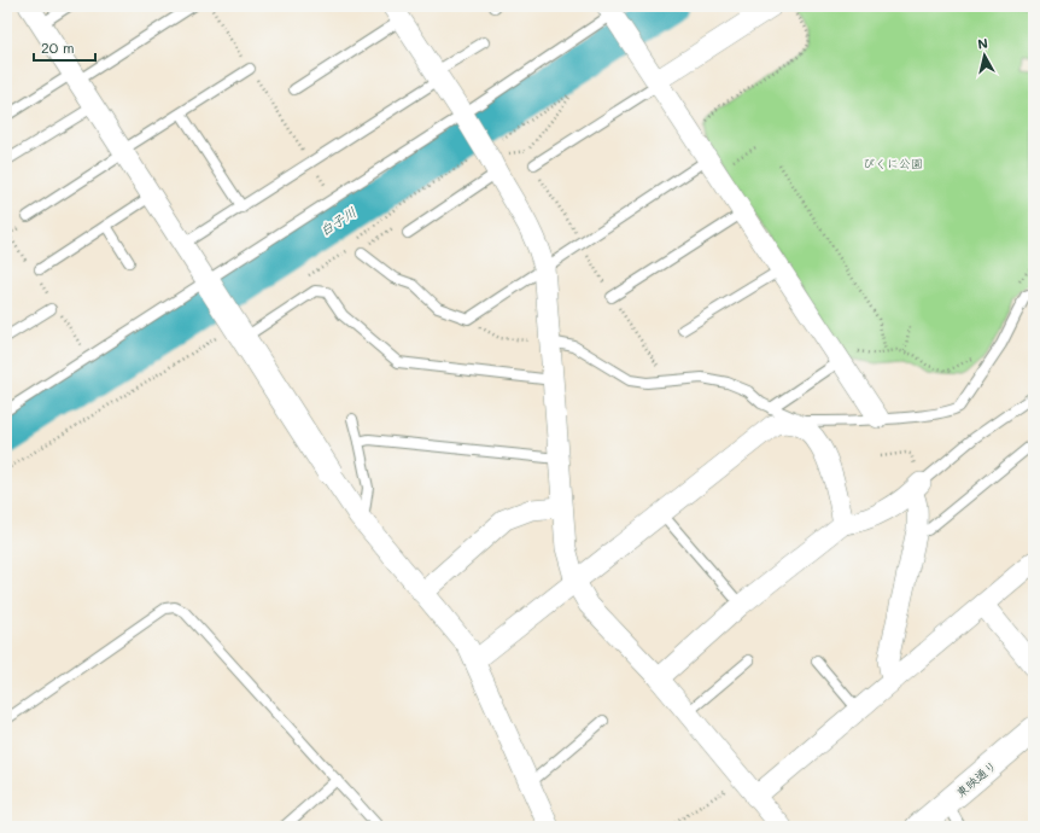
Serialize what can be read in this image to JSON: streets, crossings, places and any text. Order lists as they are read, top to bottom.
{
  "streets": {
    "street": ["東映通り"]
  },
  "water": ["白子川"],
  "parks": ["びくに公園"],
  "scale_bar": "20 m",
  "north": "top"
}
